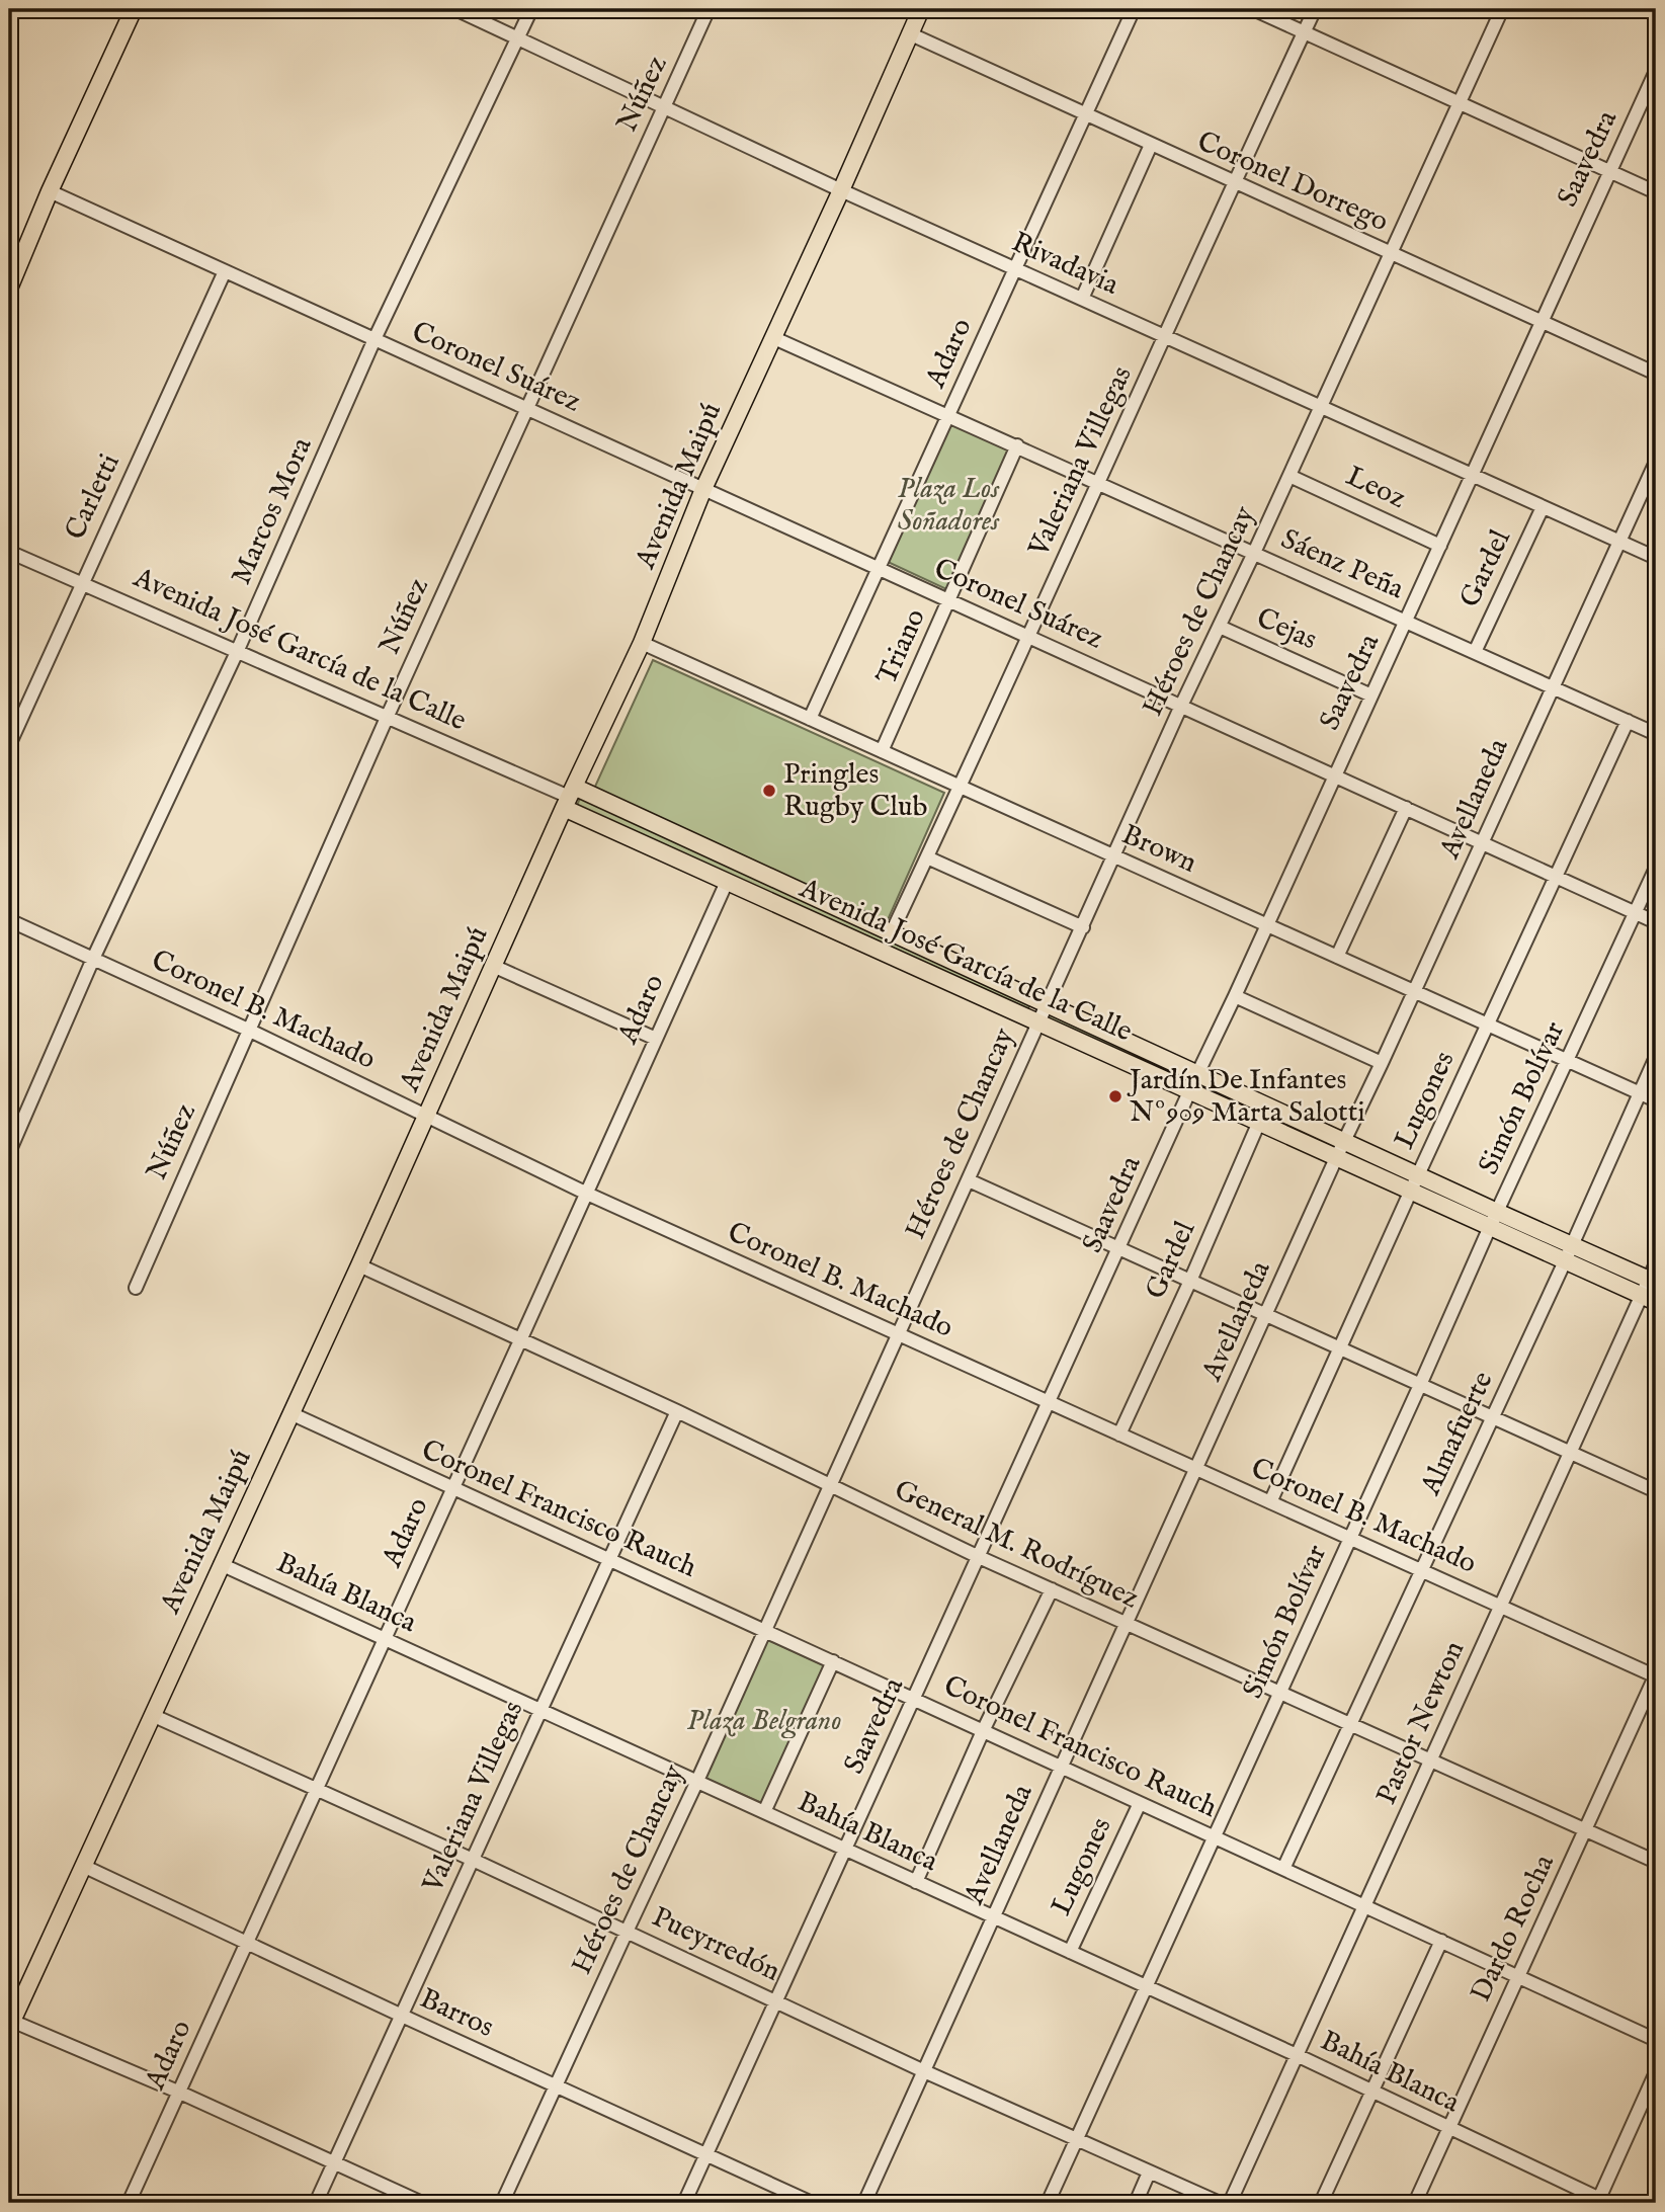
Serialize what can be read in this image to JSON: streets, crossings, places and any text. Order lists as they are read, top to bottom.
{
  "streets": {
    "main road": ["Avenida Maipú", "Avenida José García de la Calle"],
    "street": [
      "Núñez",
      "Saavedra",
      "Coronel Dorrego",
      "Rivadavia",
      "Adaro",
      "Coronel Suárez",
      "Valeriana Villegas",
      "Leoz",
      "Carletti",
      "Marcos Mora",
      "Sáenz Peña",
      "Gardel",
      "Héroes de Chancay",
      "Cejas",
      "Triano",
      "Avellaneda",
      "Brown",
      "Coronel B. Machado",
      "Simón Bolívar",
      "Lugones",
      "Almafuerte",
      "Coronel Francisco Rauch",
      "General M. Rodríguez",
      "Bahía Blanca",
      "Pastor Newton",
      "Dardo Rocha",
      "Pueyrredón",
      "Barros"
    ]
  },
  "crossings": [
    ["Núñez", "Rivadavia"],
    ["Núñez", "Coronel Suárez"],
    ["Núñez", "Avenida José García de la Calle"],
    ["Núñez", "Coronel B. Machado"],
    ["Saavedra", "Coronel Dorrego"],
    ["Saavedra", "Rivadavia"],
    ["Saavedra", "Coronel Suárez"],
    ["Saavedra", "Leoz"],
    ["Saavedra", "Sáenz Peña"],
    ["Saavedra", "Cejas"],
    ["Saavedra", "Avenida José García de la Calle"],
    ["Saavedra", "Brown"],
    ["Saavedra", "Coronel B. Machado"],
    ["Saavedra", "Coronel Francisco Rauch"],
    ["Saavedra", "General M. Rodríguez"],
    ["Saavedra", "Bahía Blanca"],
    ["Saavedra", "Pueyrredón"],
    ["Saavedra", "Barros"],
    ["Coronel Dorrego", "Adaro"],
    ["Coronel Dorrego", "Valeriana Villegas"],
    ["Coronel Dorrego", "Avenida Maipú"],
    ["Coronel Dorrego", "Héroes de Chancay"],
    ["Rivadavia", "Adaro"],
    ["Rivadavia", "Valeriana Villegas"],
    ["Rivadavia", "Avenida Maipú"],
    ["Rivadavia", "Marcos Mora"],
    ["Rivadavia", "Gardel"],
    ["Rivadavia", "Héroes de Chancay"],
    ["Rivadavia", "Avellaneda"],
    ["Adaro", "Coronel Suárez"],
    ["Adaro", "Sáenz Peña"],
    ["Adaro", "Avenida José García de la Calle"],
    ["Adaro", "Brown"],
    ["Adaro", "Coronel B. Machado"],
    ["Adaro", "Coronel Francisco Rauch"],
    ["Adaro", "General M. Rodríguez"],
    ["Adaro", "Bahía Blanca"],
    ["Adaro", "Pueyrredón"],
    ["Adaro", "Barros"],
    ["Coronel Suárez", "Valeriana Villegas"],
    ["Coronel Suárez", "Avenida Maipú"],
    ["Coronel Suárez", "Carletti"],
    ["Coronel Suárez", "Marcos Mora"],
    ["Coronel Suárez", "Héroes de Chancay"],
    ["Coronel Suárez", "Triano"],
    ["Coronel Suárez", "Avellaneda"],
    ["Coronel Suárez", "Simón Bolívar"],
    ["Coronel Suárez", "Lugones"],
    ["Valeriana Villegas", "Sáenz Peña"],
    ["Valeriana Villegas", "Avenida José García de la Calle"],
    ["Valeriana Villegas", "Brown"],
    ["Valeriana Villegas", "Coronel Francisco Rauch"],
    ["Valeriana Villegas", "General M. Rodríguez"],
    ["Valeriana Villegas", "Bahía Blanca"],
    ["Valeriana Villegas", "Pueyrredón"],
    ["Valeriana Villegas", "Barros"],
    ["Avenida Maipú", "Sáenz Peña"],
    ["Avenida Maipú", "Avenida José García de la Calle"],
    ["Avenida Maipú", "Brown"],
    ["Avenida Maipú", "Coronel B. Machado"],
    ["Avenida Maipú", "Coronel Francisco Rauch"],
    ["Avenida Maipú", "General M. Rodríguez"],
    ["Avenida Maipú", "Bahía Blanca"],
    ["Avenida Maipú", "Pueyrredón"],
    ["Avenida Maipú", "Barros"],
    ["Leoz", "Héroes de Chancay"],
    ["Carletti", "Avenida José García de la Calle"],
    ["Marcos Mora", "Avenida José García de la Calle"],
    ["Marcos Mora", "Coronel B. Machado"],
    ["Sáenz Peña", "Gardel"],
    ["Sáenz Peña", "Héroes de Chancay"],
    ["Sáenz Peña", "Triano"],
    ["Sáenz Peña", "Avellaneda"],
    ["Sáenz Peña", "Lugones"],
    ["Gardel", "Avenida José García de la Calle"],
    ["Gardel", "Coronel B. Machado"],
    ["Héroes de Chancay", "Cejas"],
    ["Héroes de Chancay", "Avenida José García de la Calle"],
    ["Héroes de Chancay", "Brown"],
    ["Héroes de Chancay", "Coronel B. Machado"],
    ["Héroes de Chancay", "Coronel Francisco Rauch"],
    ["Héroes de Chancay", "General M. Rodríguez"],
    ["Héroes de Chancay", "Bahía Blanca"],
    ["Héroes de Chancay", "Pueyrredón"],
    ["Héroes de Chancay", "Barros"],
    ["Triano", "Brown"],
    ["Avenida José García de la Calle", "Avellaneda"],
    ["Avenida José García de la Calle", "Simón Bolívar"],
    ["Avenida José García de la Calle", "Lugones"],
    ["Avenida José García de la Calle", "Almafuerte"],
    ["Avenida José García de la Calle", "Pastor Newton"],
    ["Avellaneda", "Brown"],
    ["Avellaneda", "Coronel B. Machado"],
    ["Avellaneda", "Coronel Francisco Rauch"],
    ["Avellaneda", "General M. Rodríguez"],
    ["Avellaneda", "Bahía Blanca"],
    ["Avellaneda", "Pueyrredón"],
    ["Brown", "Simón Bolívar"],
    ["Brown", "Lugones"],
    ["Brown", "Almafuerte"],
    ["Coronel B. Machado", "Simón Bolívar"],
    ["Coronel B. Machado", "Lugones"],
    ["Coronel B. Machado", "Almafuerte"],
    ["Coronel B. Machado", "Pastor Newton"],
    ["Coronel B. Machado", "Dardo Rocha"],
    ["Simón Bolívar", "Coronel Francisco Rauch"],
    ["Simón Bolívar", "General M. Rodríguez"],
    ["Simón Bolívar", "Bahía Blanca"],
    ["Simón Bolívar", "Pueyrredón"],
    ["Lugones", "Coronel Francisco Rauch"],
    ["Lugones", "Bahía Blanca"],
    ["Almafuerte", "Coronel Francisco Rauch"],
    ["Almafuerte", "General M. Rodríguez"],
    ["Coronel Francisco Rauch", "Pastor Newton"],
    ["Coronel Francisco Rauch", "Dardo Rocha"],
    ["General M. Rodríguez", "Pastor Newton"],
    ["General M. Rodríguez", "Dardo Rocha"],
    ["Bahía Blanca", "Pastor Newton"],
    ["Bahía Blanca", "Dardo Rocha"]
  ],
  "parks": ["Plaza Los Soñadores", "Plaza Belgrano"],
  "places": ["Pringles Rugby Club", "Jardín De Infantes Nº909 Marta Salotti"]
}
